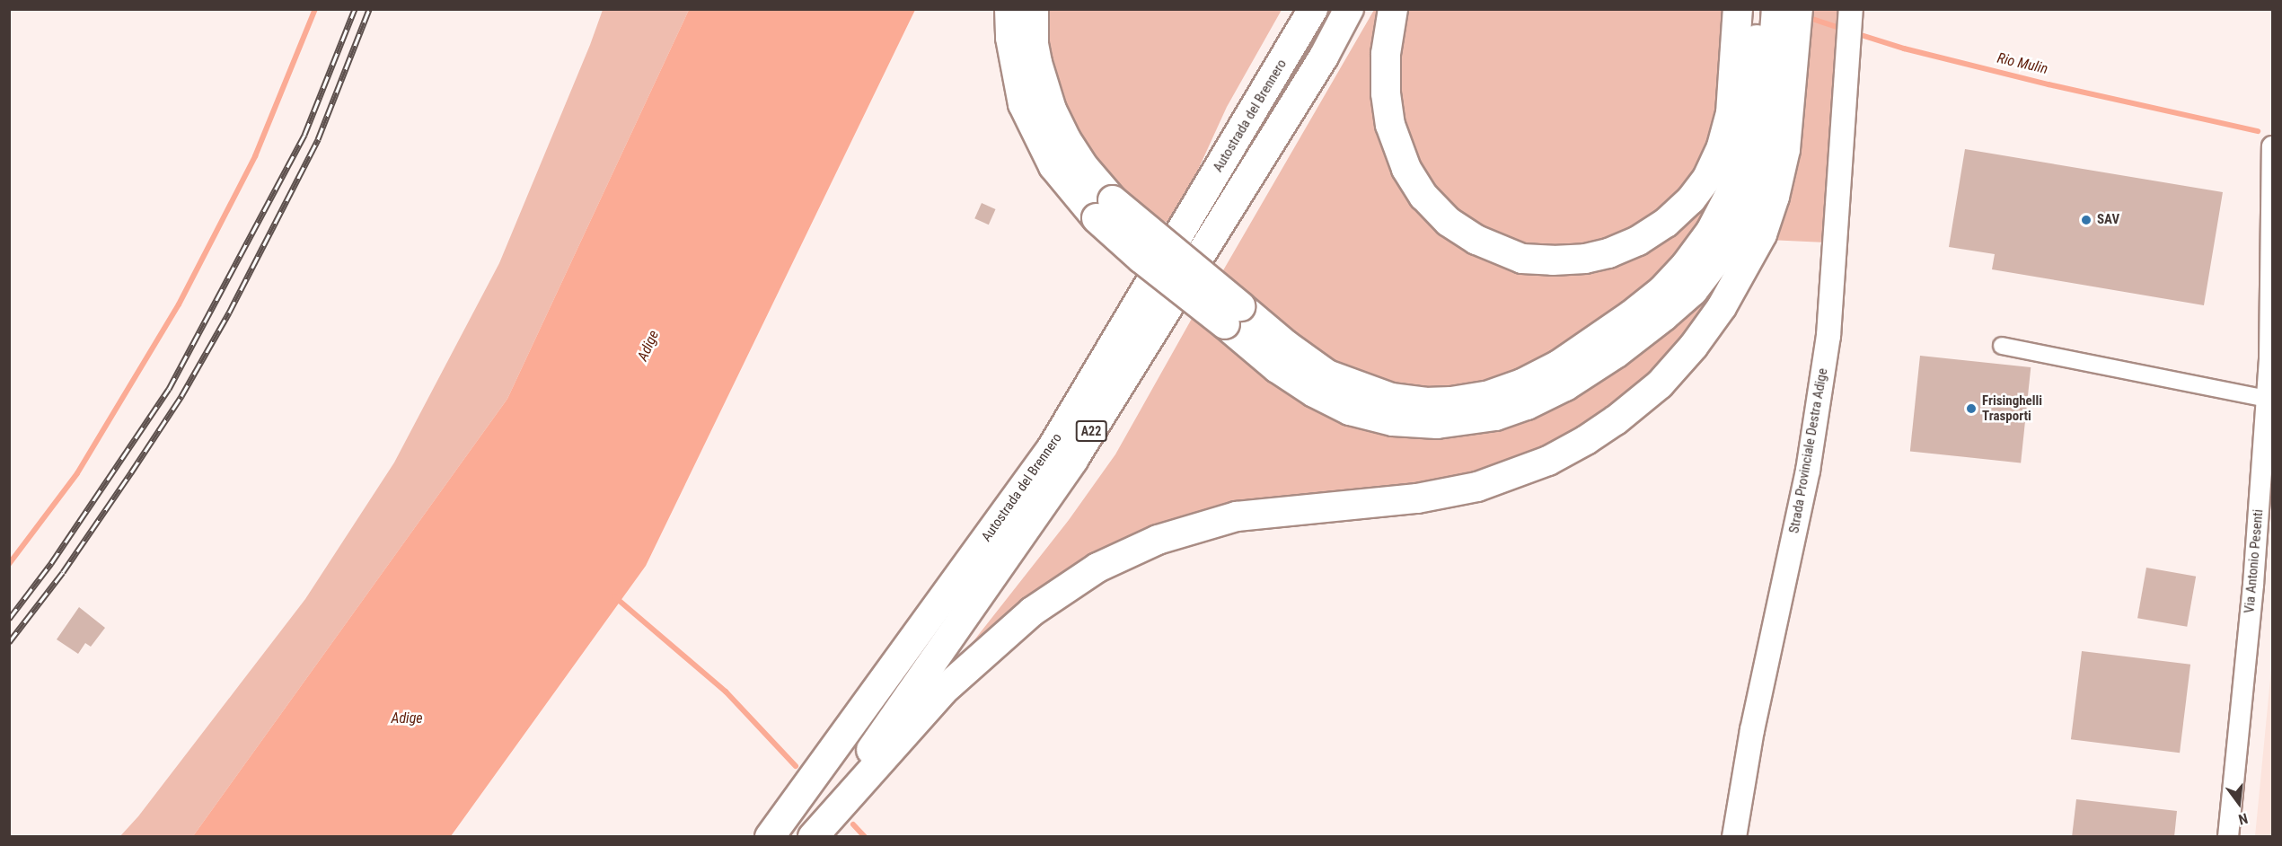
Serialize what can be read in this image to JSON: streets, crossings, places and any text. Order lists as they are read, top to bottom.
{
  "streets": {
    "highway": ["Autostrada del Brennero", "A22"],
    "main road": ["Strada Provinciale Destra Adige"],
    "street": ["Via Antonio Pesenti"]
  },
  "water": ["Rio Mulin", "Adige"],
  "places": ["SAV", "Frisinghelli Trasporti"],
  "north": "bottom"
}
